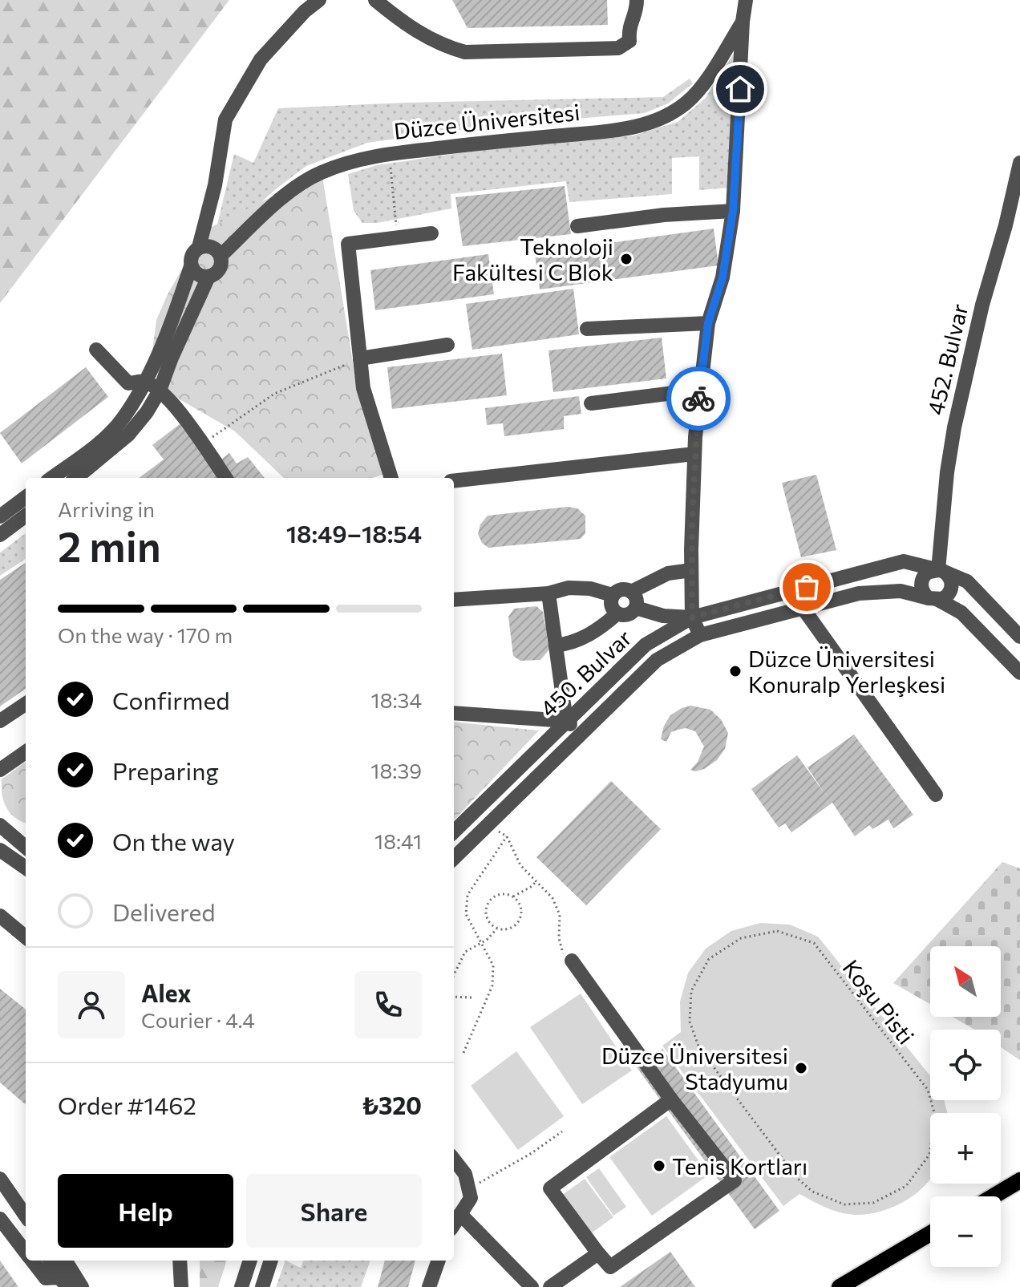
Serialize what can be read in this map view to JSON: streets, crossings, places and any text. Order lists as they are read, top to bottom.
{
  "streets": {
    "street": ["Düzce Üniversitesi", "452. Bulvar", "450. Bulvar"],
    "path": ["Koşu Pisti"]
  },
  "crossings": [
    ["Düzce Üniversitesi", "450. Bulvar"],
    ["452. Bulvar", "450. Bulvar"]
  ],
  "places": [
    "Teknoloji Fakültesi C Blok",
    "Düzce Üniversitesi Konuralp Yerleşkesi",
    "Düzce Üniversitesi Stadyumu",
    "Tenis Kortları"
  ],
  "north": "top left",
  "page": {
    "heading": ["2 min", "Arriving in", "18:49–18:54"],
    "panel": [
      "Alex",
      "Courier · 4.4",
      "Order #1462",
      "₺320"
    ],
    "bar": "On the way · 170 m",
    "list": [
      ["Confirmed", "18:34"],
      ["Preparing", "18:39"],
      ["On the way", "18:41"],
      "Delivered"
    ],
    "map_buttons": ["+", "−"],
    "buttons": ["Help", "Share"]
  }
}
